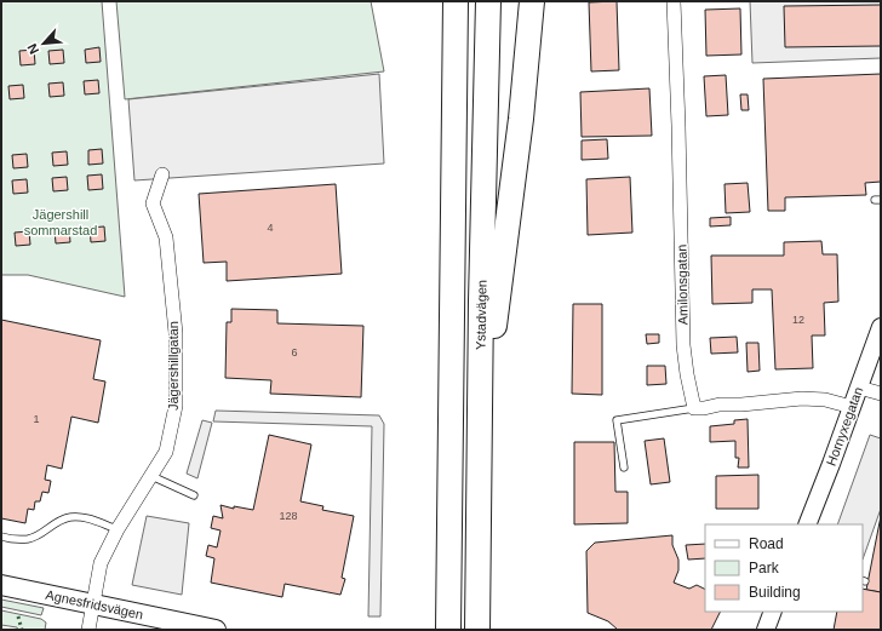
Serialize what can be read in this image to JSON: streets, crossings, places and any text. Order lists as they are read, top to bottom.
{
  "streets": {
    "highway": ["Ystadvägen"],
    "main road": ["Agnesfridsvägen"],
    "street": ["Amilonsgatan", "Jägershillgatan", "Hornyxegatan"]
  },
  "crossings": [
    ["Jägershillgatan", "Agnesfridsvägen"]
  ],
  "parks": ["Jägershill sommarstad"],
  "house_numbers": [
    "4",
    "12",
    "6",
    "1",
    "128"
  ],
  "legend": ["Road", "Park", "Building"],
  "north": "bottom left"
}
